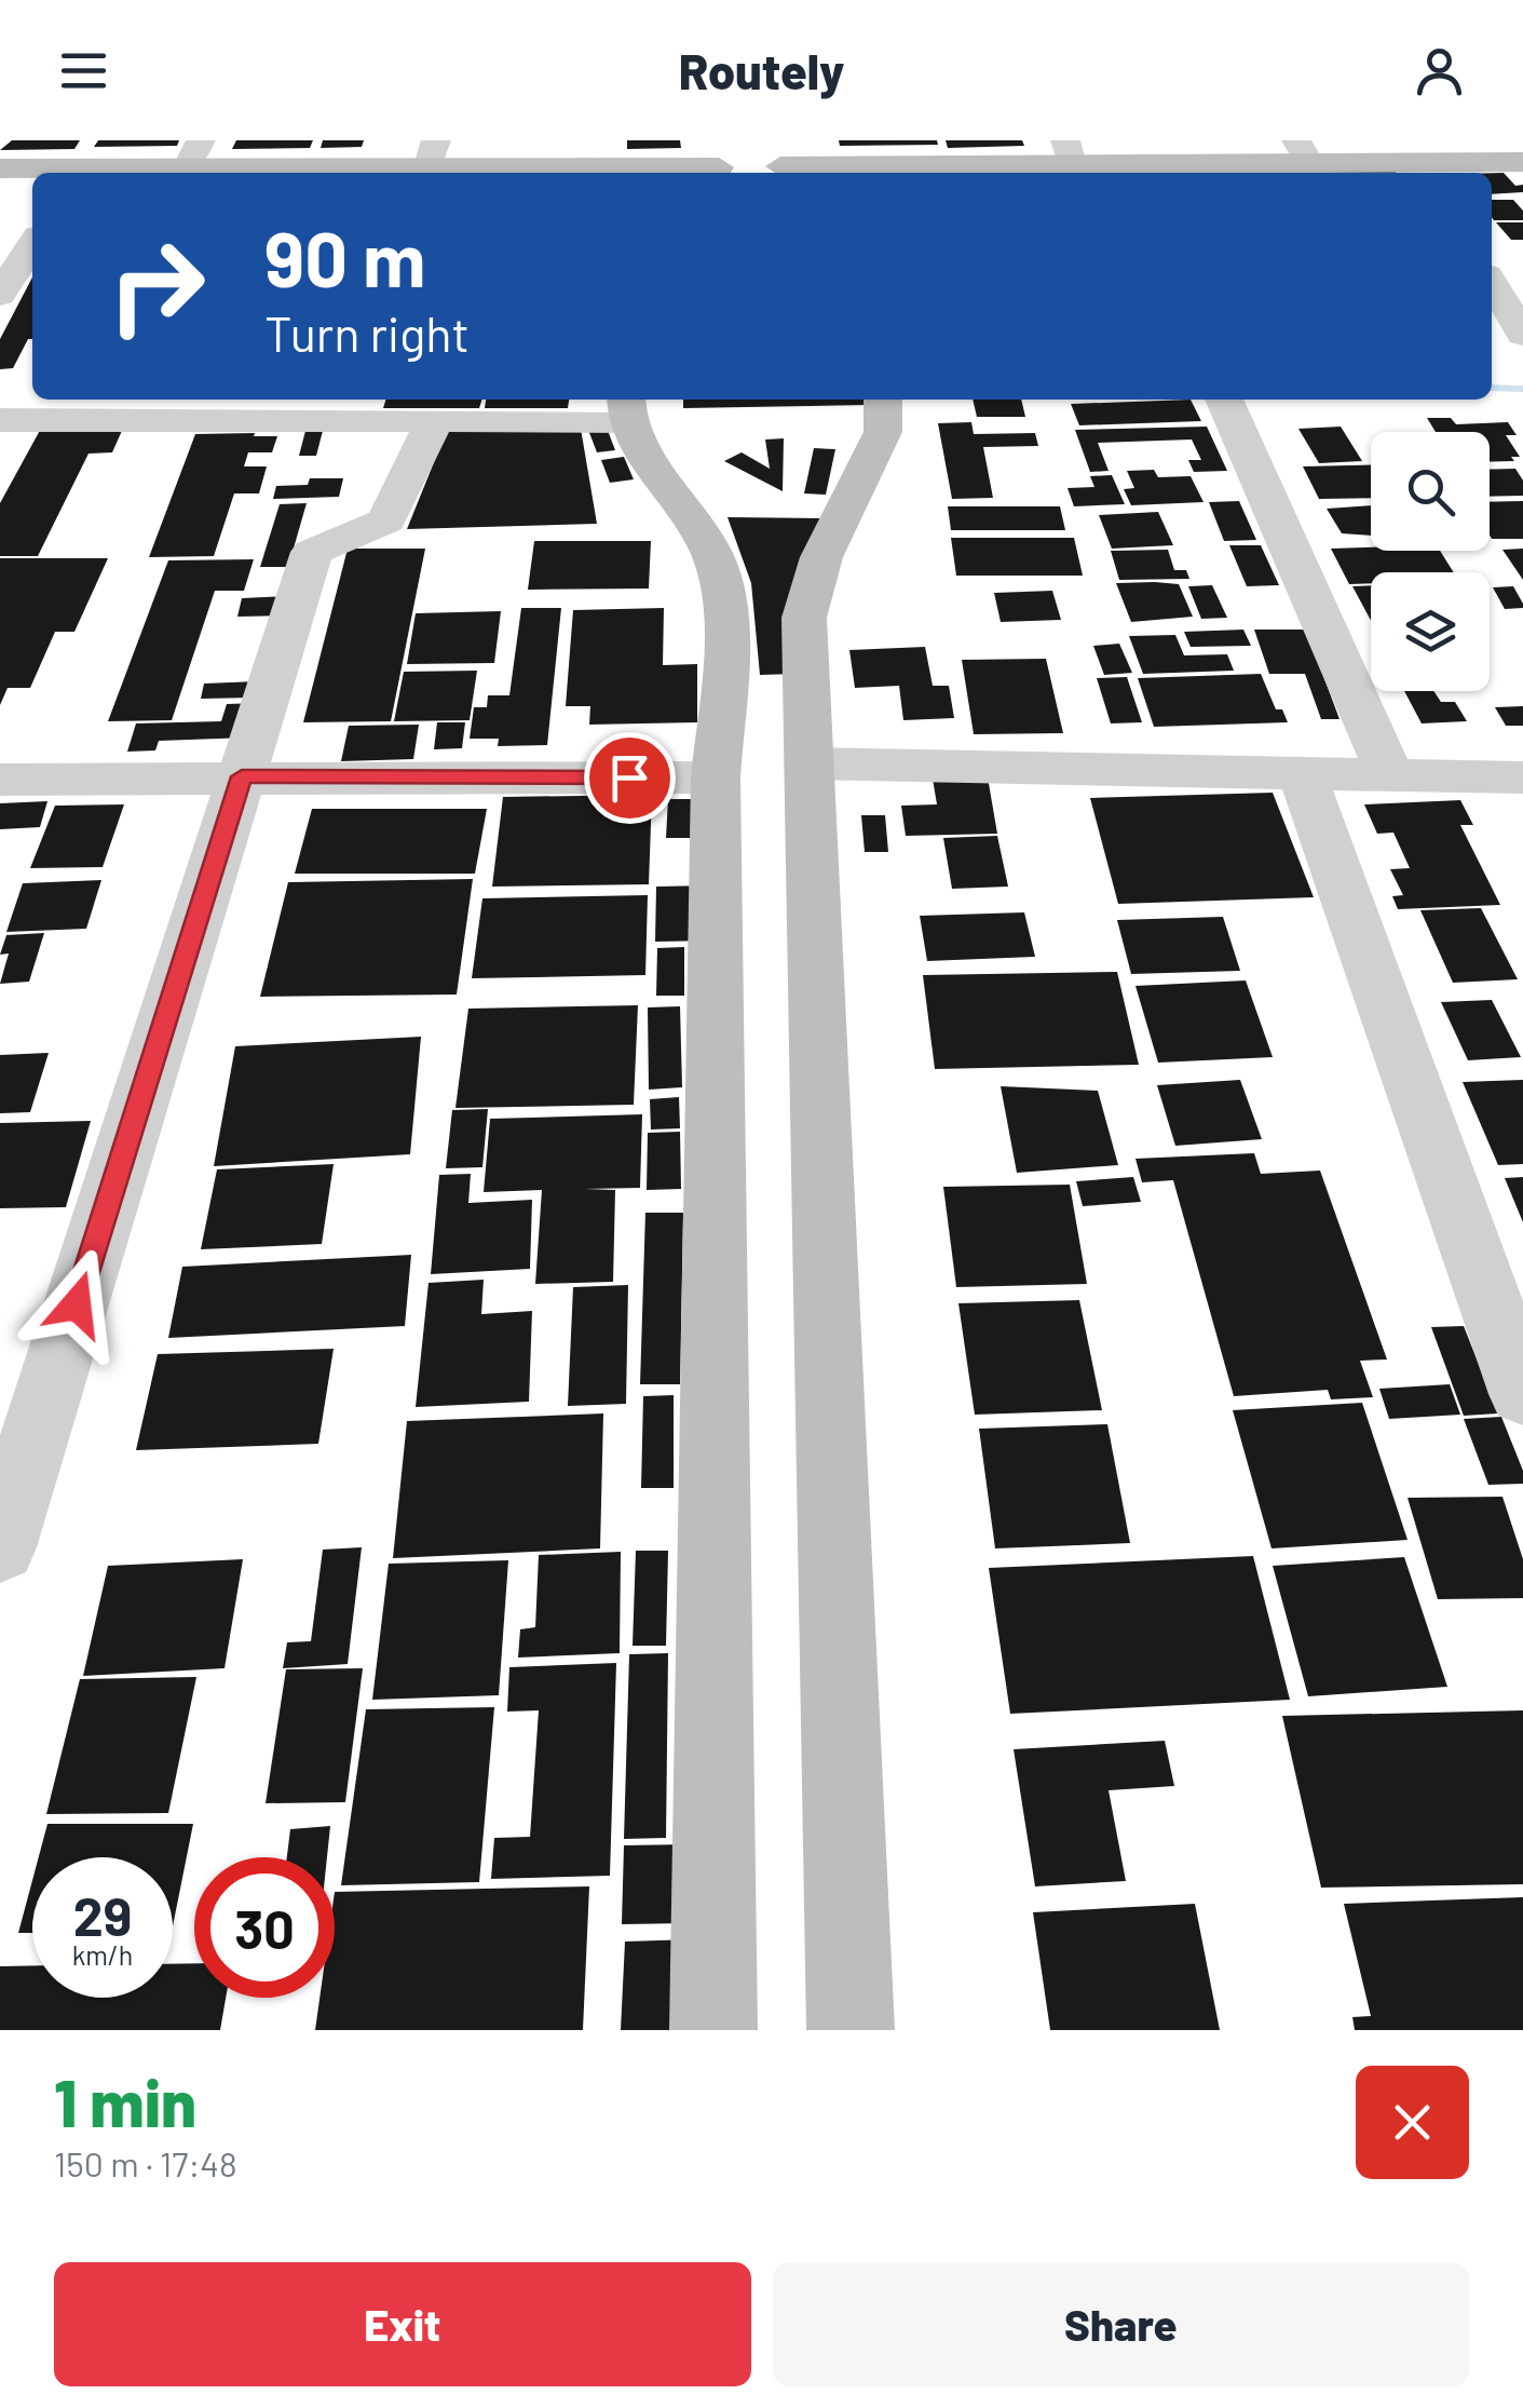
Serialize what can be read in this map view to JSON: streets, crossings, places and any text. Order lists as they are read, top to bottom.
{
  "page": {
    "header": "Routely",
    "turn": ["90 m", "Turn right"],
    "speed": "29 km/h",
    "limit": "30",
    "heading": ["1 min", "150 m · 17:48"],
    "buttons": ["Exit", "Share"]
  }
}
